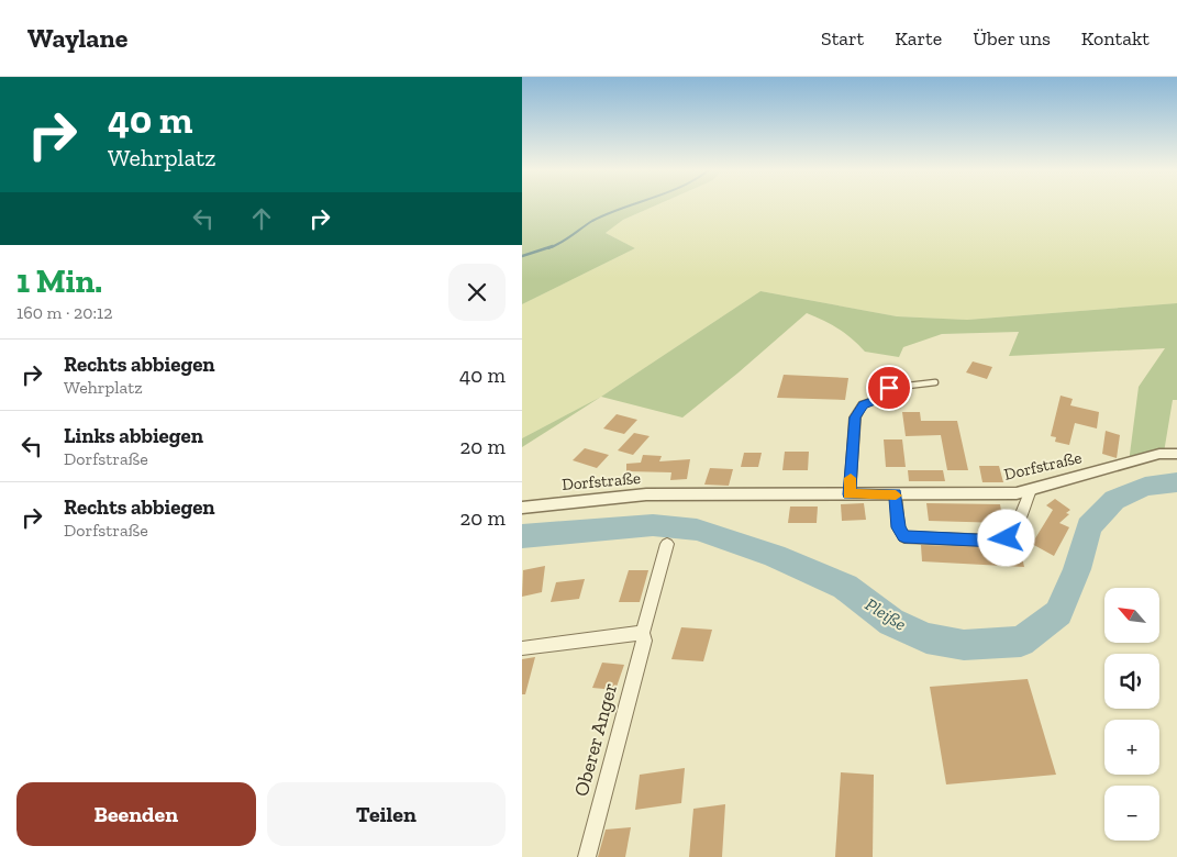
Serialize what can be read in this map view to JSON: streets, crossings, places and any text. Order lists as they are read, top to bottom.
{
  "streets": {
    "street": ["Dorfstraße", "Oberer Anger"]
  },
  "water": ["Pleiße"],
  "north": "top left",
  "page": {
    "header": "Waylane",
    "nav": [
      "Start",
      "Karte",
      "Über uns",
      "Kontakt"
    ],
    "turn": ["40 m", "Wehrplatz"],
    "heading": ["1 Min.", "160 m · 20:12"],
    "list": [
      {
        "name": "Rechts abbiegen",
        "note": "Wehrplatz",
        "value": "40 m"
      },
      {
        "name": "Links abbiegen",
        "note": "Dorfstraße",
        "value": "20 m"
      },
      {
        "name": "Rechts abbiegen",
        "note": "Dorfstraße",
        "value": "20 m"
      }
    ],
    "map_buttons": ["+", "−"],
    "buttons": ["Beenden", "Teilen"]
  }
}
